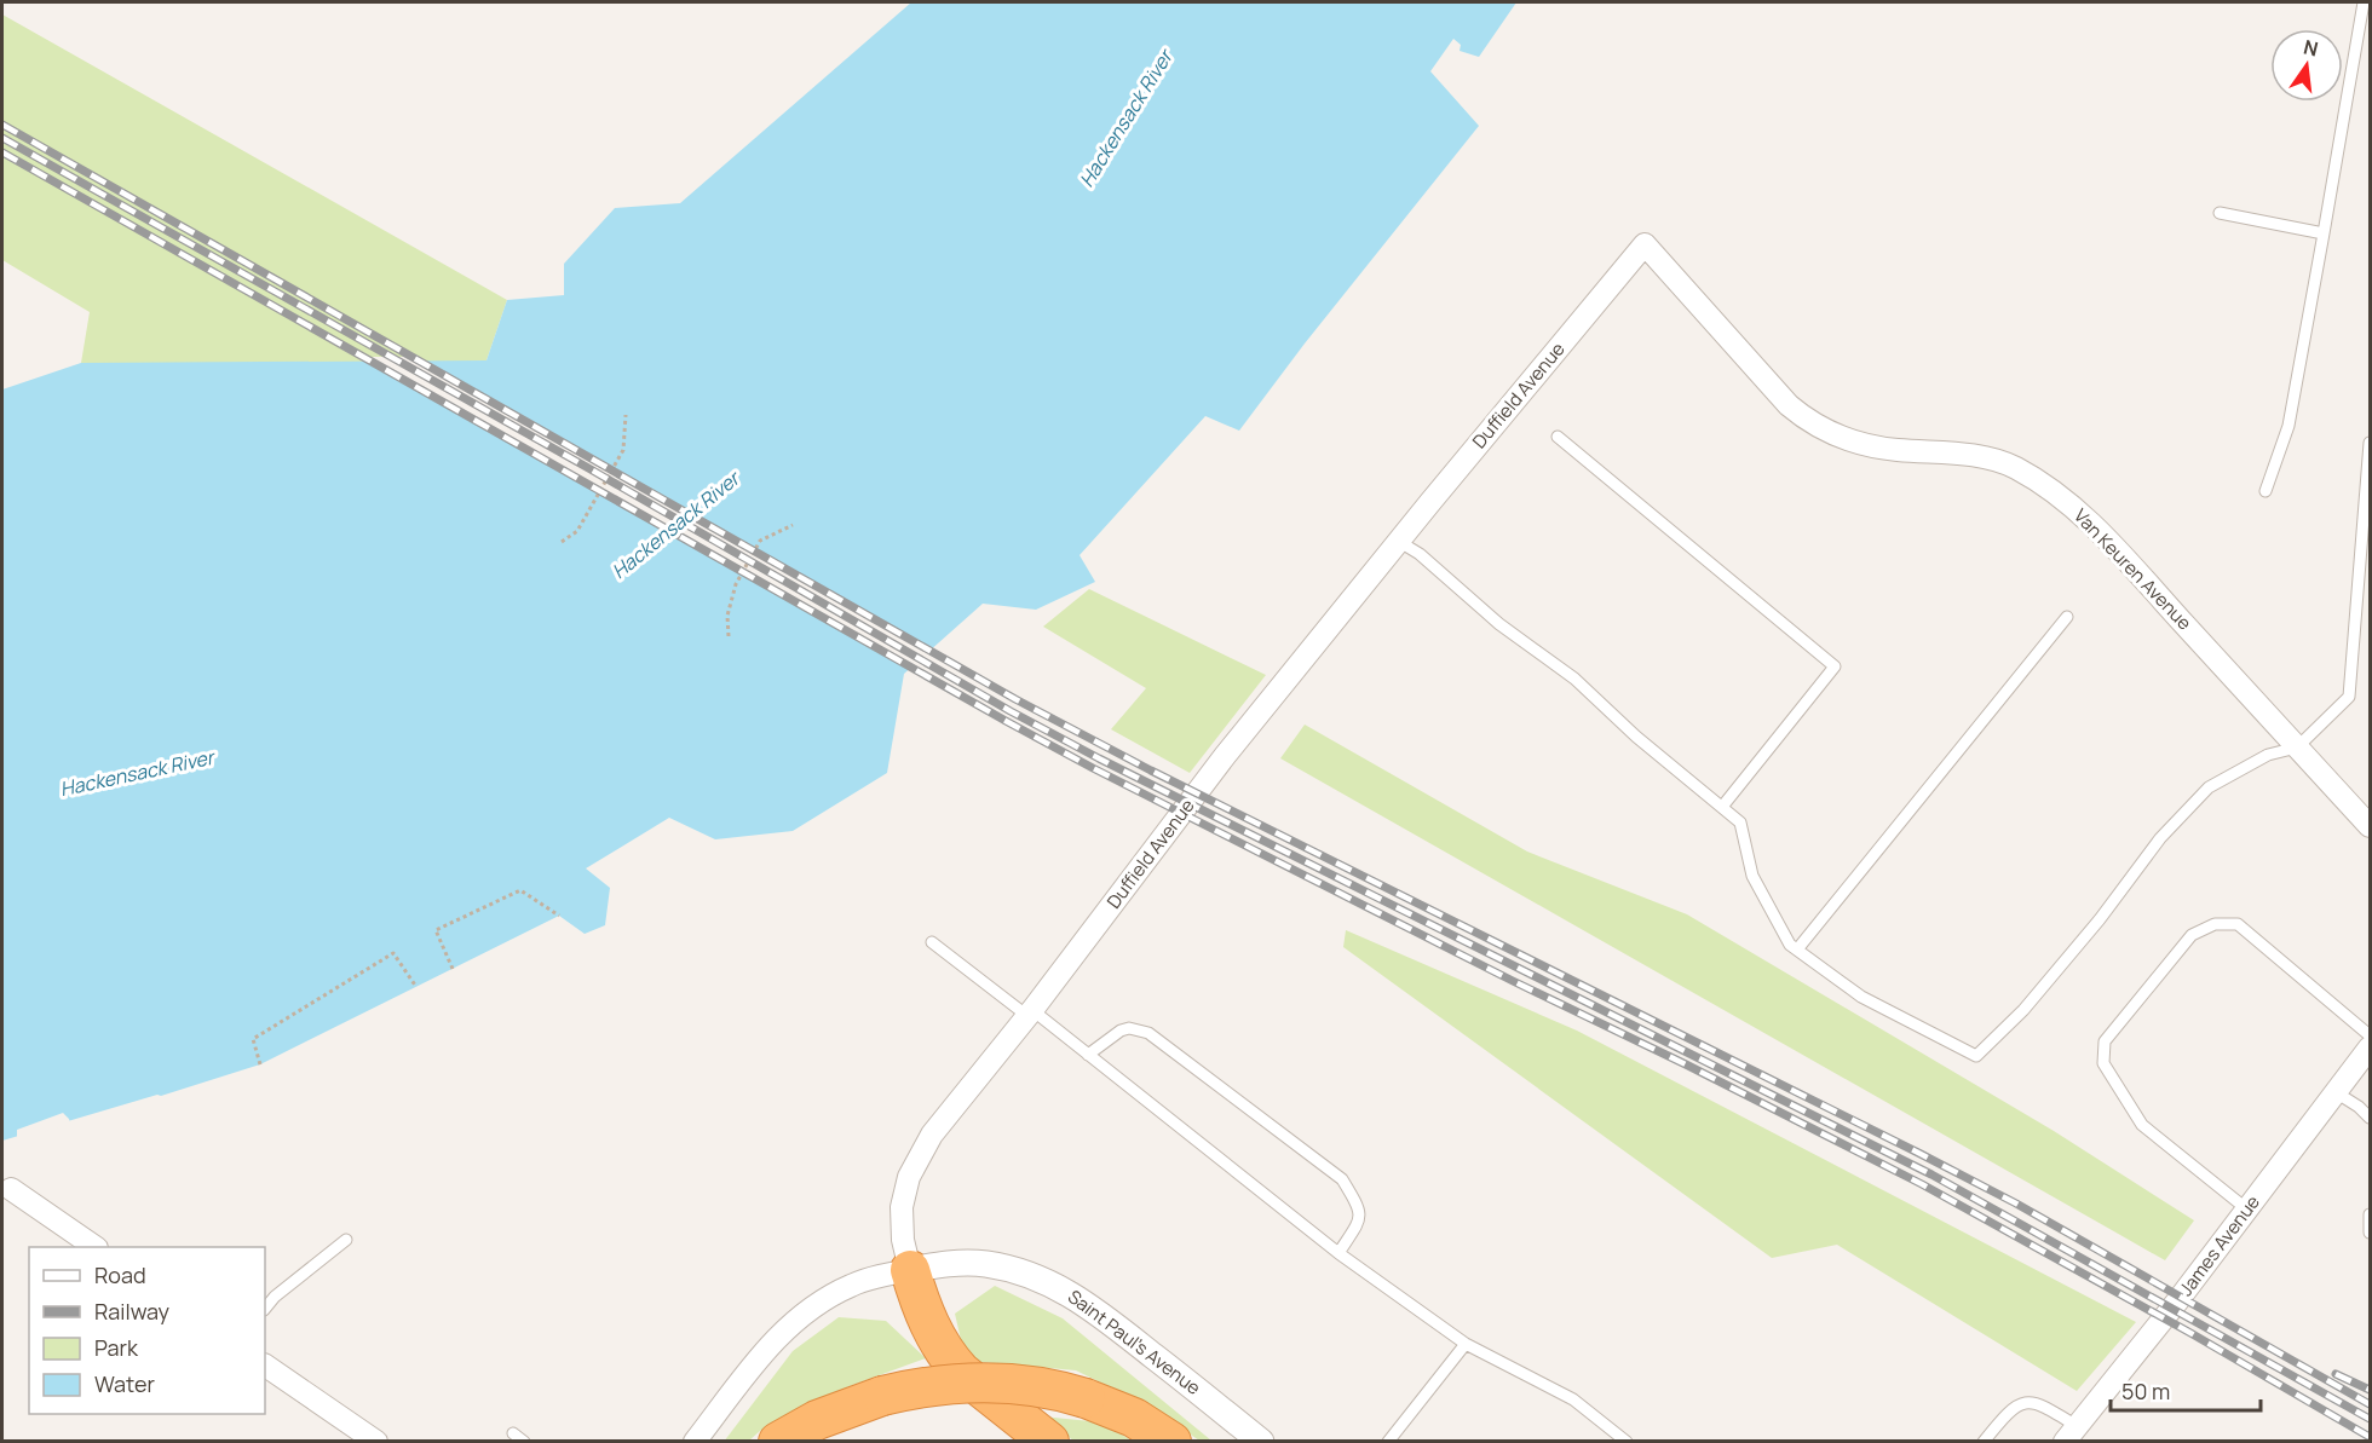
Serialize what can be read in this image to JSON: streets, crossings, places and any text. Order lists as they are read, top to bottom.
{
  "streets": {
    "street": [
      "Duffield Avenue",
      "Van Keuren Avenue",
      "James Avenue",
      "Saint Paul's Avenue"
    ]
  },
  "crossings": [
    ["Duffield Avenue", "Van Keuren Avenue"],
    ["Duffield Avenue", "Saint Paul's Avenue"]
  ],
  "water": ["Hackensack River"],
  "legend": [
    "Road",
    "Railway",
    "Park",
    "Water"
  ],
  "scale_bar": "50 m",
  "north": "top"
}
